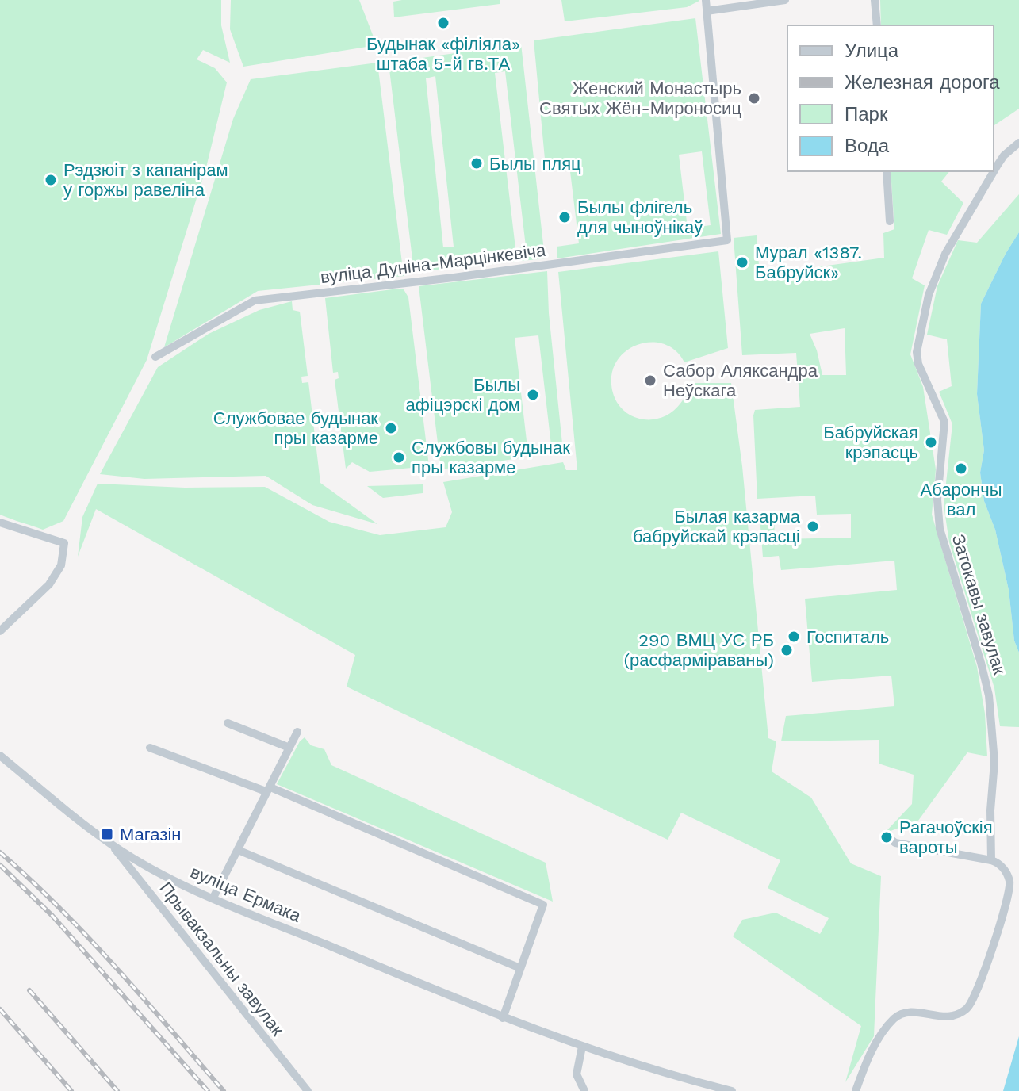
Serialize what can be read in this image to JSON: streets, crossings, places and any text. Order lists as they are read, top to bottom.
{
  "streets": {
    "street": [
      "вуліца Дуніна-Марцінкевіча",
      "Затокавы завулак",
      "вуліца Ермака",
      "Прывакзальны завулак"
    ]
  },
  "crossings": [
    ["вуліца Ермака", "Прывакзальны завулак"]
  ],
  "places": {
    "other": [
      "Будынак «філіяла» штаба 5-й гв.ТА",
      "Женский Монастырь Святых Жён-Мироносиц",
      "Былы пляц",
      "Рэдзюіт з капанірам у горжы равеліна",
      "Былы флігель для чыноўнікаў",
      "Мурал «1387. Бабруйск»",
      "Сабор Аляксандра Неўскага",
      "Былы афіцэрскі дом",
      "Службовае будынак пры казарме",
      "Бабруйская крэпасць",
      "Службовы будынак пры казарме",
      "Абарончы вал",
      "Былая казарма бабруйскай крэпасці",
      "Госпиталь",
      "290 ВМЦ УС РБ (расфарміраваны)",
      "Рагачоўскія вароты"
    ],
    "transit": ["Магазін"]
  },
  "legend": [
    "Улица",
    "Железная дорога",
    "Парк",
    "Вода"
  ]
}
